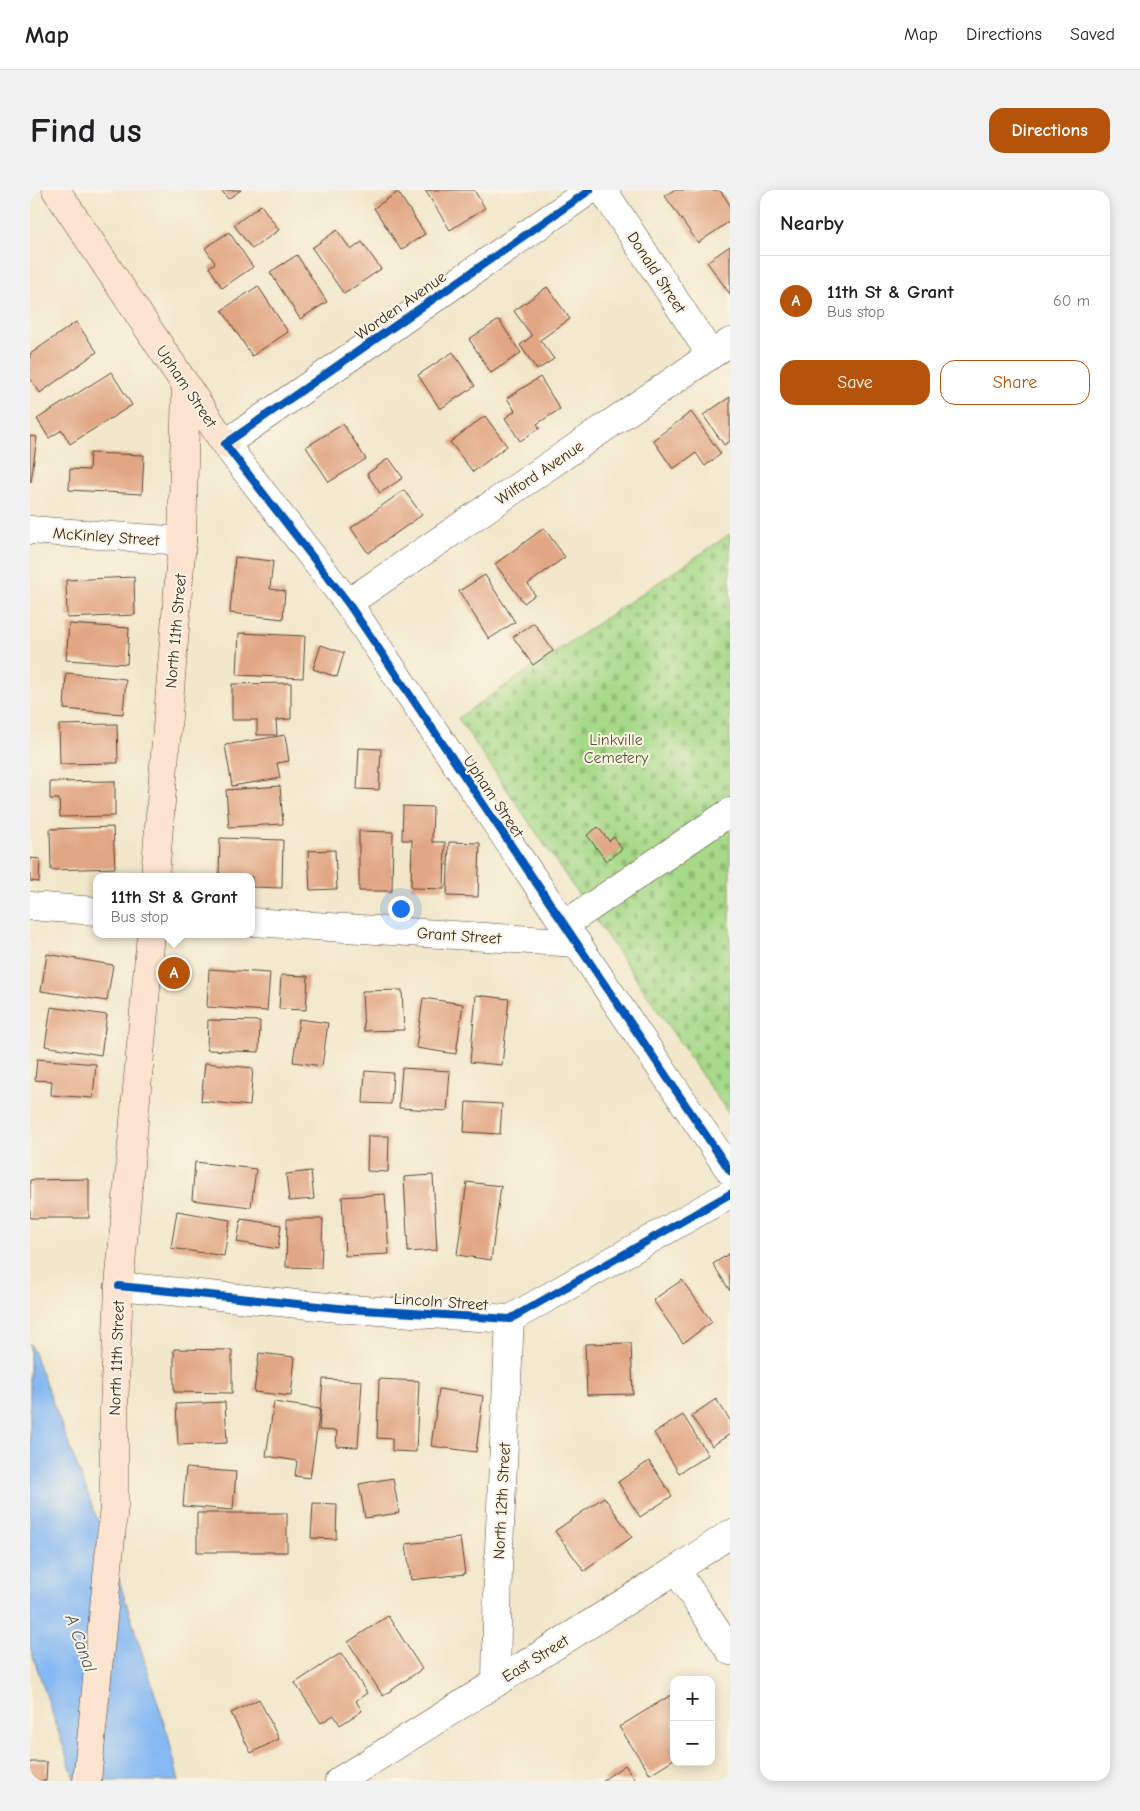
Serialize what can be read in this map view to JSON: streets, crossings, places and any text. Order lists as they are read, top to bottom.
{
  "streets": {
    "main road": ["Upham Street", "North 11th Street"],
    "street": [
      "Donald Street",
      "Worden Avenue",
      "Wilford Avenue",
      "McKinley Street",
      "Grant Street",
      "Lincoln Street",
      "North 12th Street",
      "East Street"
    ]
  },
  "crossings": [
    ["Donald Street", "Wilford Avenue"],
    ["Worden Avenue", "Upham Street"],
    ["Upham Street", "Wilford Avenue"],
    ["Upham Street", "North 11th Street"],
    ["Upham Street", "Grant Street"],
    ["McKinley Street", "North 11th Street"],
    ["North 11th Street", "Lincoln Street"],
    ["Lincoln Street", "North 12th Street"],
    ["North 12th Street", "East Street"]
  ],
  "water": ["A Canal"],
  "parks": ["Linkville Cemetery"],
  "page": {
    "header": "Map",
    "nav": ["Map", "Directions", "Saved"],
    "buttons": [
      "Directions",
      ["Save", "Share"]
    ],
    "title": "Find us",
    "heading": "Nearby",
    "list": [
      {
        "mark": "A",
        "name": "11th St & Grant",
        "note": "Bus stop",
        "value": "60 m"
      }
    ],
    "popup": ["11th St & Grant", "Bus stop"],
    "pins": "A",
    "map_buttons": ["+", "−"]
  }
}
